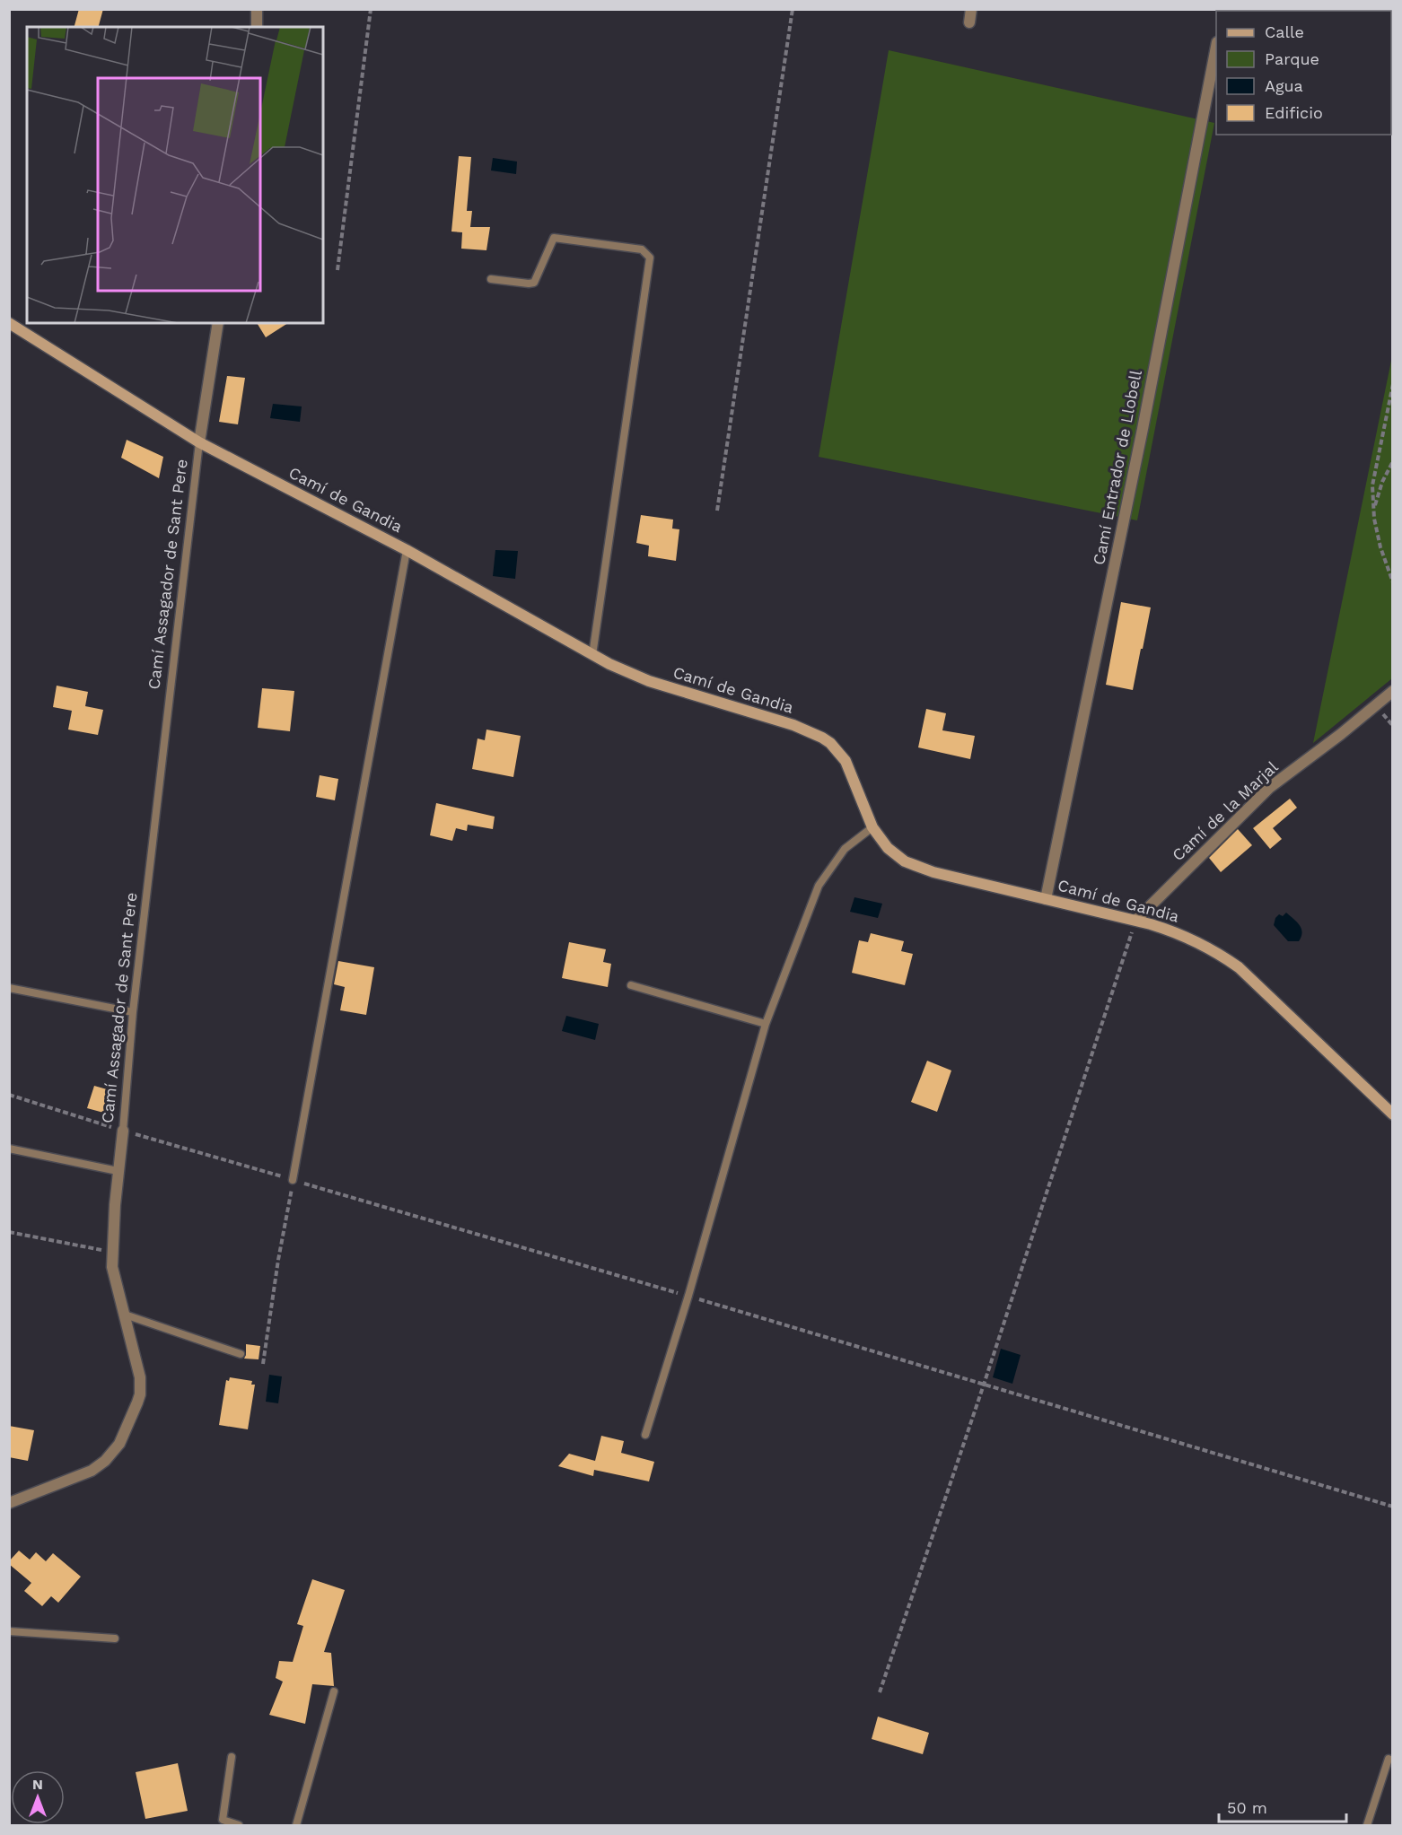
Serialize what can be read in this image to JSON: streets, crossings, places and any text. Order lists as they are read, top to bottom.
{
  "streets": {
    "main road": ["Camí de Gandia"],
    "street": ["Camí Entrador de Llobell", "Camí Assagador de Sant Pere", "Camí de la Marjal"]
  },
  "crossings": [
    ["Camí Entrador de Llobell", "Camí de Gandia"],
    ["Camí de Gandia", "Camí Assagador de Sant Pere"],
    ["Camí de Gandia", "Camí de la Marjal"]
  ],
  "legend": [
    "Calle",
    "Parque",
    "Agua",
    "Edificio"
  ],
  "scale_bar": "50 m",
  "north": "top"
}
